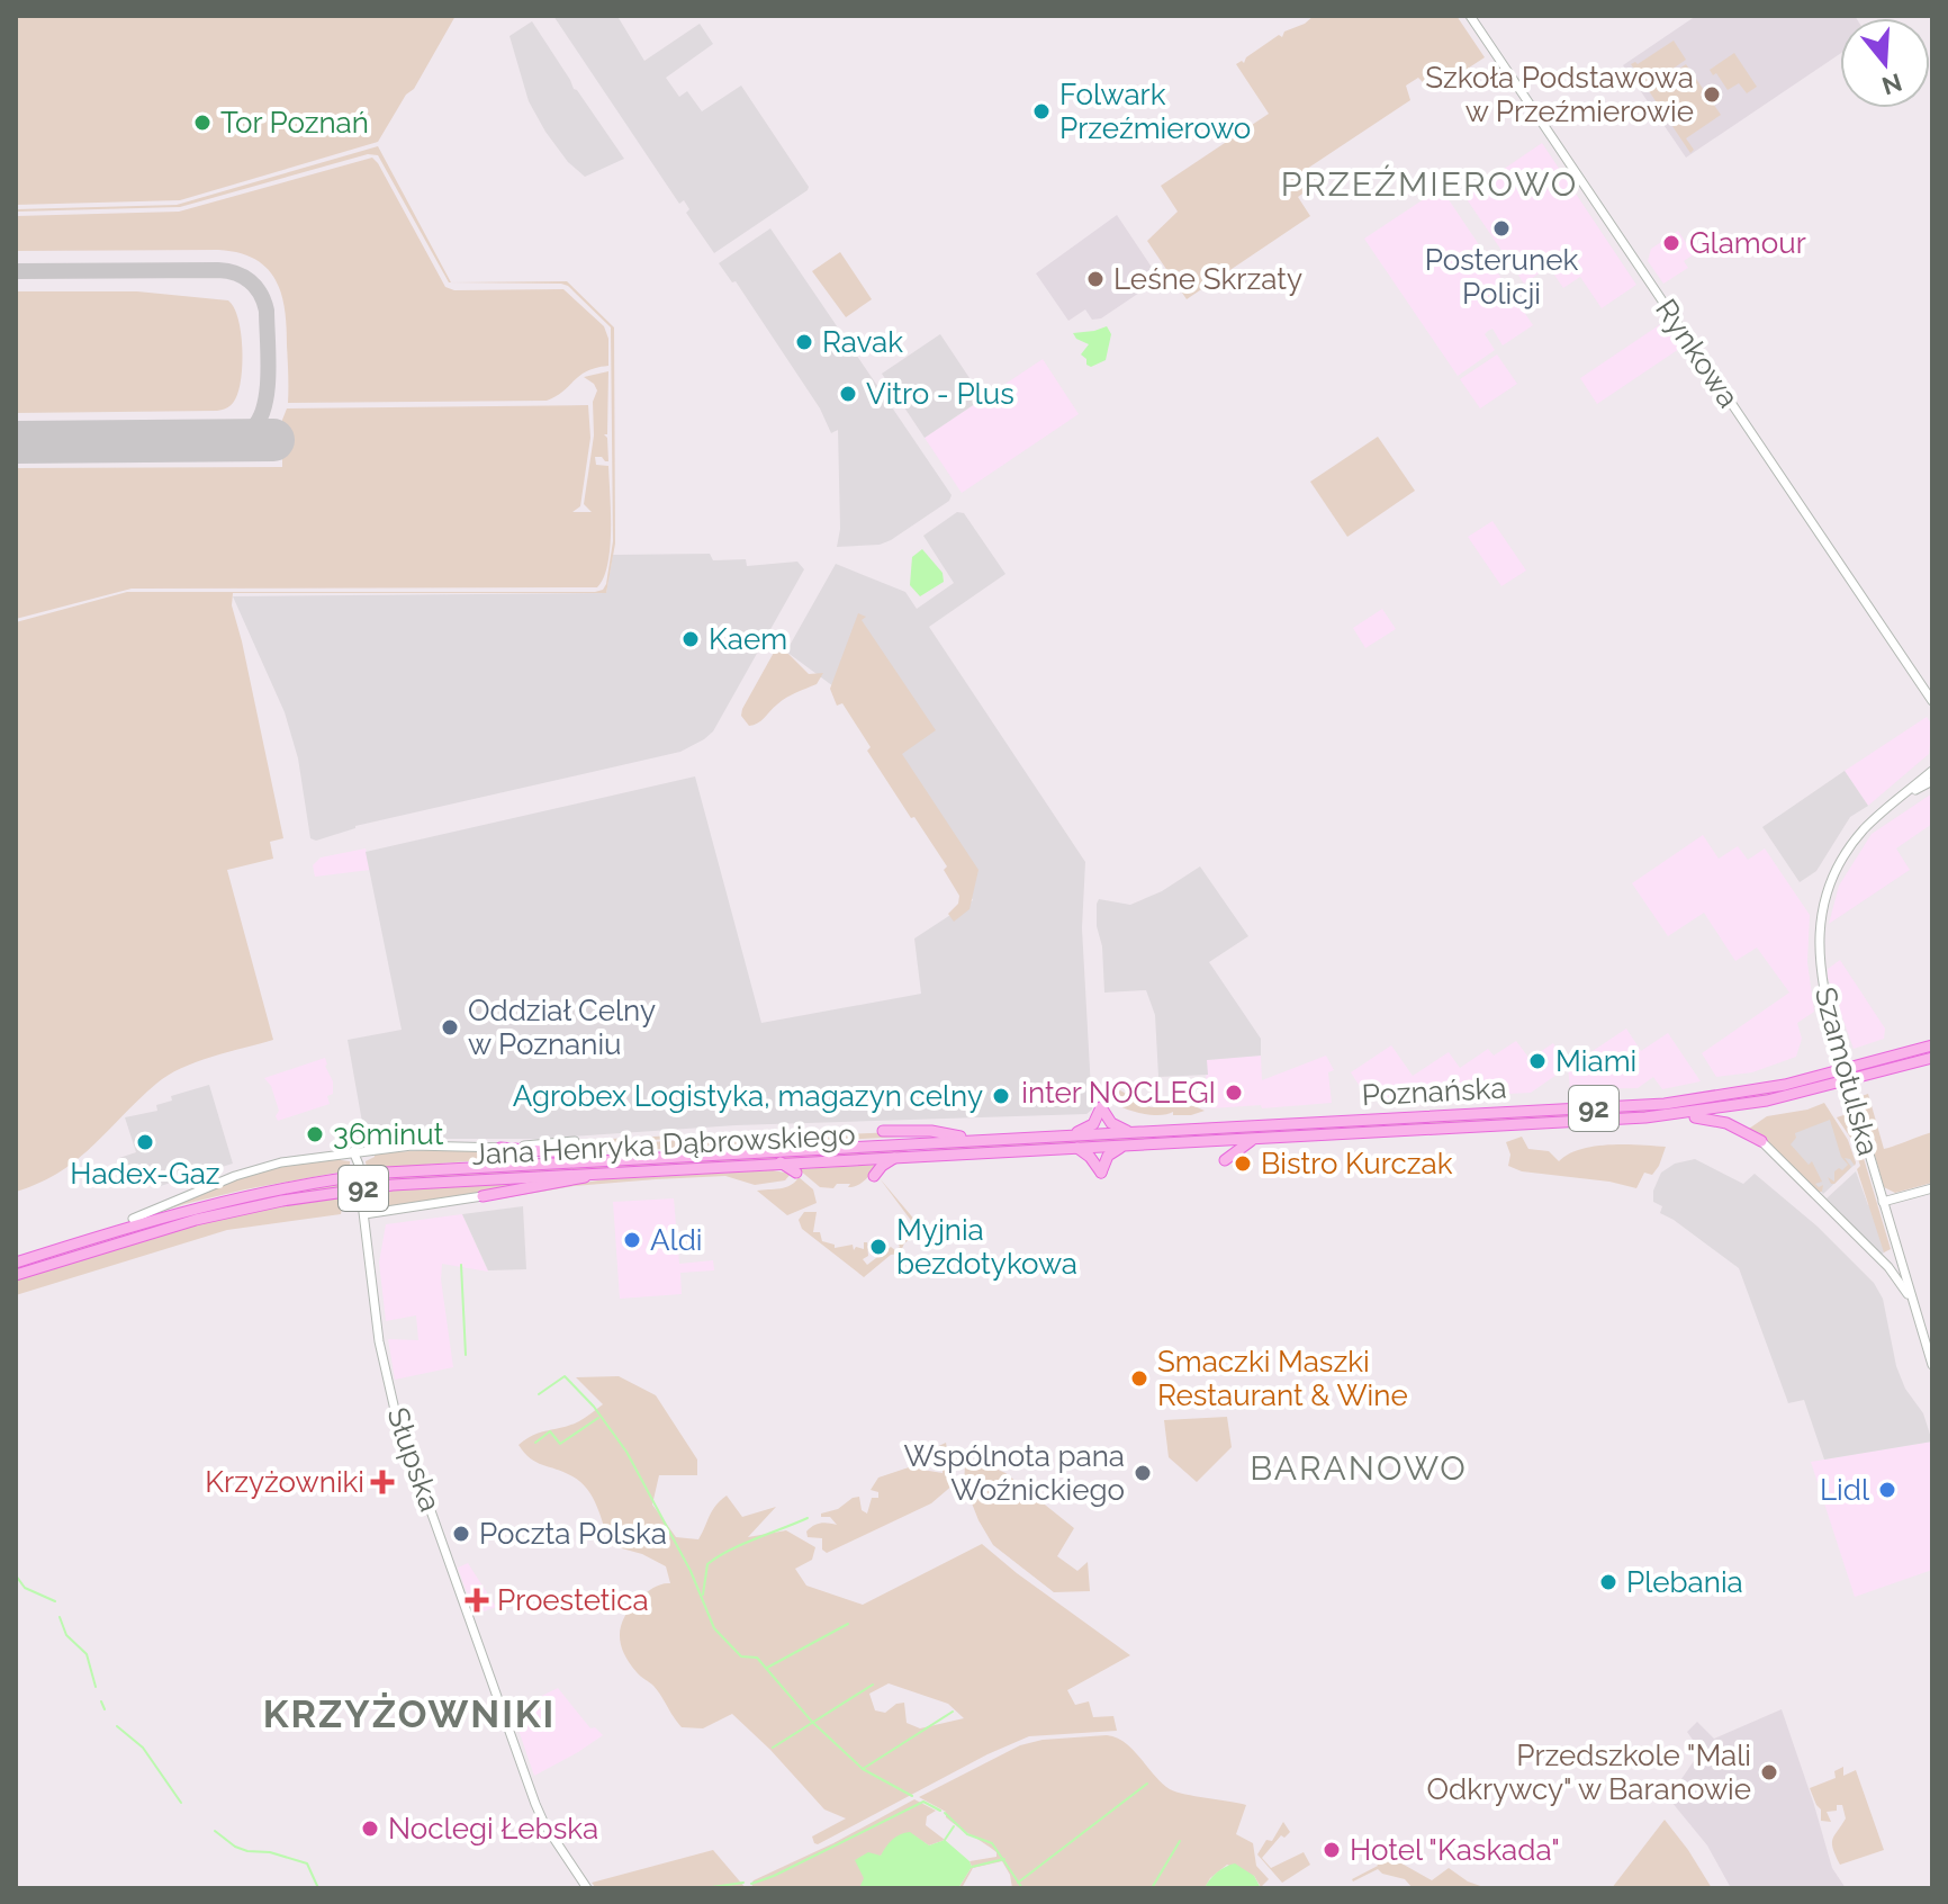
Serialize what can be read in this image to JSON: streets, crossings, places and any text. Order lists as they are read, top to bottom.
{
  "streets": {
    "main road": ["Poznańska", "92", "Jana Henryka Dąbrowskiego"],
    "street": ["Rynkowa", "Szamotulska", "Słupska"]
  },
  "crossings": [
    ["Poznańska", "Jana Henryka Dąbrowskiego"]
  ],
  "districts": ["PRZEŹMIEROWO", "BARANOWO", "KRZYŻOWNIKI"],
  "places": {
    "other": [
      "Szkoła Podstawowa w Przeźmierowie",
      "Folwark Przeźmierowo",
      "Tor Poznań",
      "Posterunek Policji",
      "Glamour",
      "Leśne Skrzaty",
      "Ravak",
      "Vitro - Plus",
      "Kaem",
      "Oddział Celny w Poznaniu",
      "Miami",
      "inter NOCLEGI",
      "Agrobex Logistyka, magazyn celny",
      "36minut",
      "Hadex-Gaz",
      "Bistro Kurczak",
      "Aldi",
      "Myjnia bezdotykowa",
      "Smaczki Maszki Restaurant & Wine",
      "Wspólnota pana Woźnickiego",
      "Lidl",
      "Poczta Polska",
      "Plebania",
      "Przedszkole \"Mali Odkrywcy\" w Baranowie",
      "Noclegi Łebska",
      "Hotel \"Kaskada\""
    ],
    "health": ["Krzyżowniki", "Proestetica"]
  },
  "north": "bottom"
}
